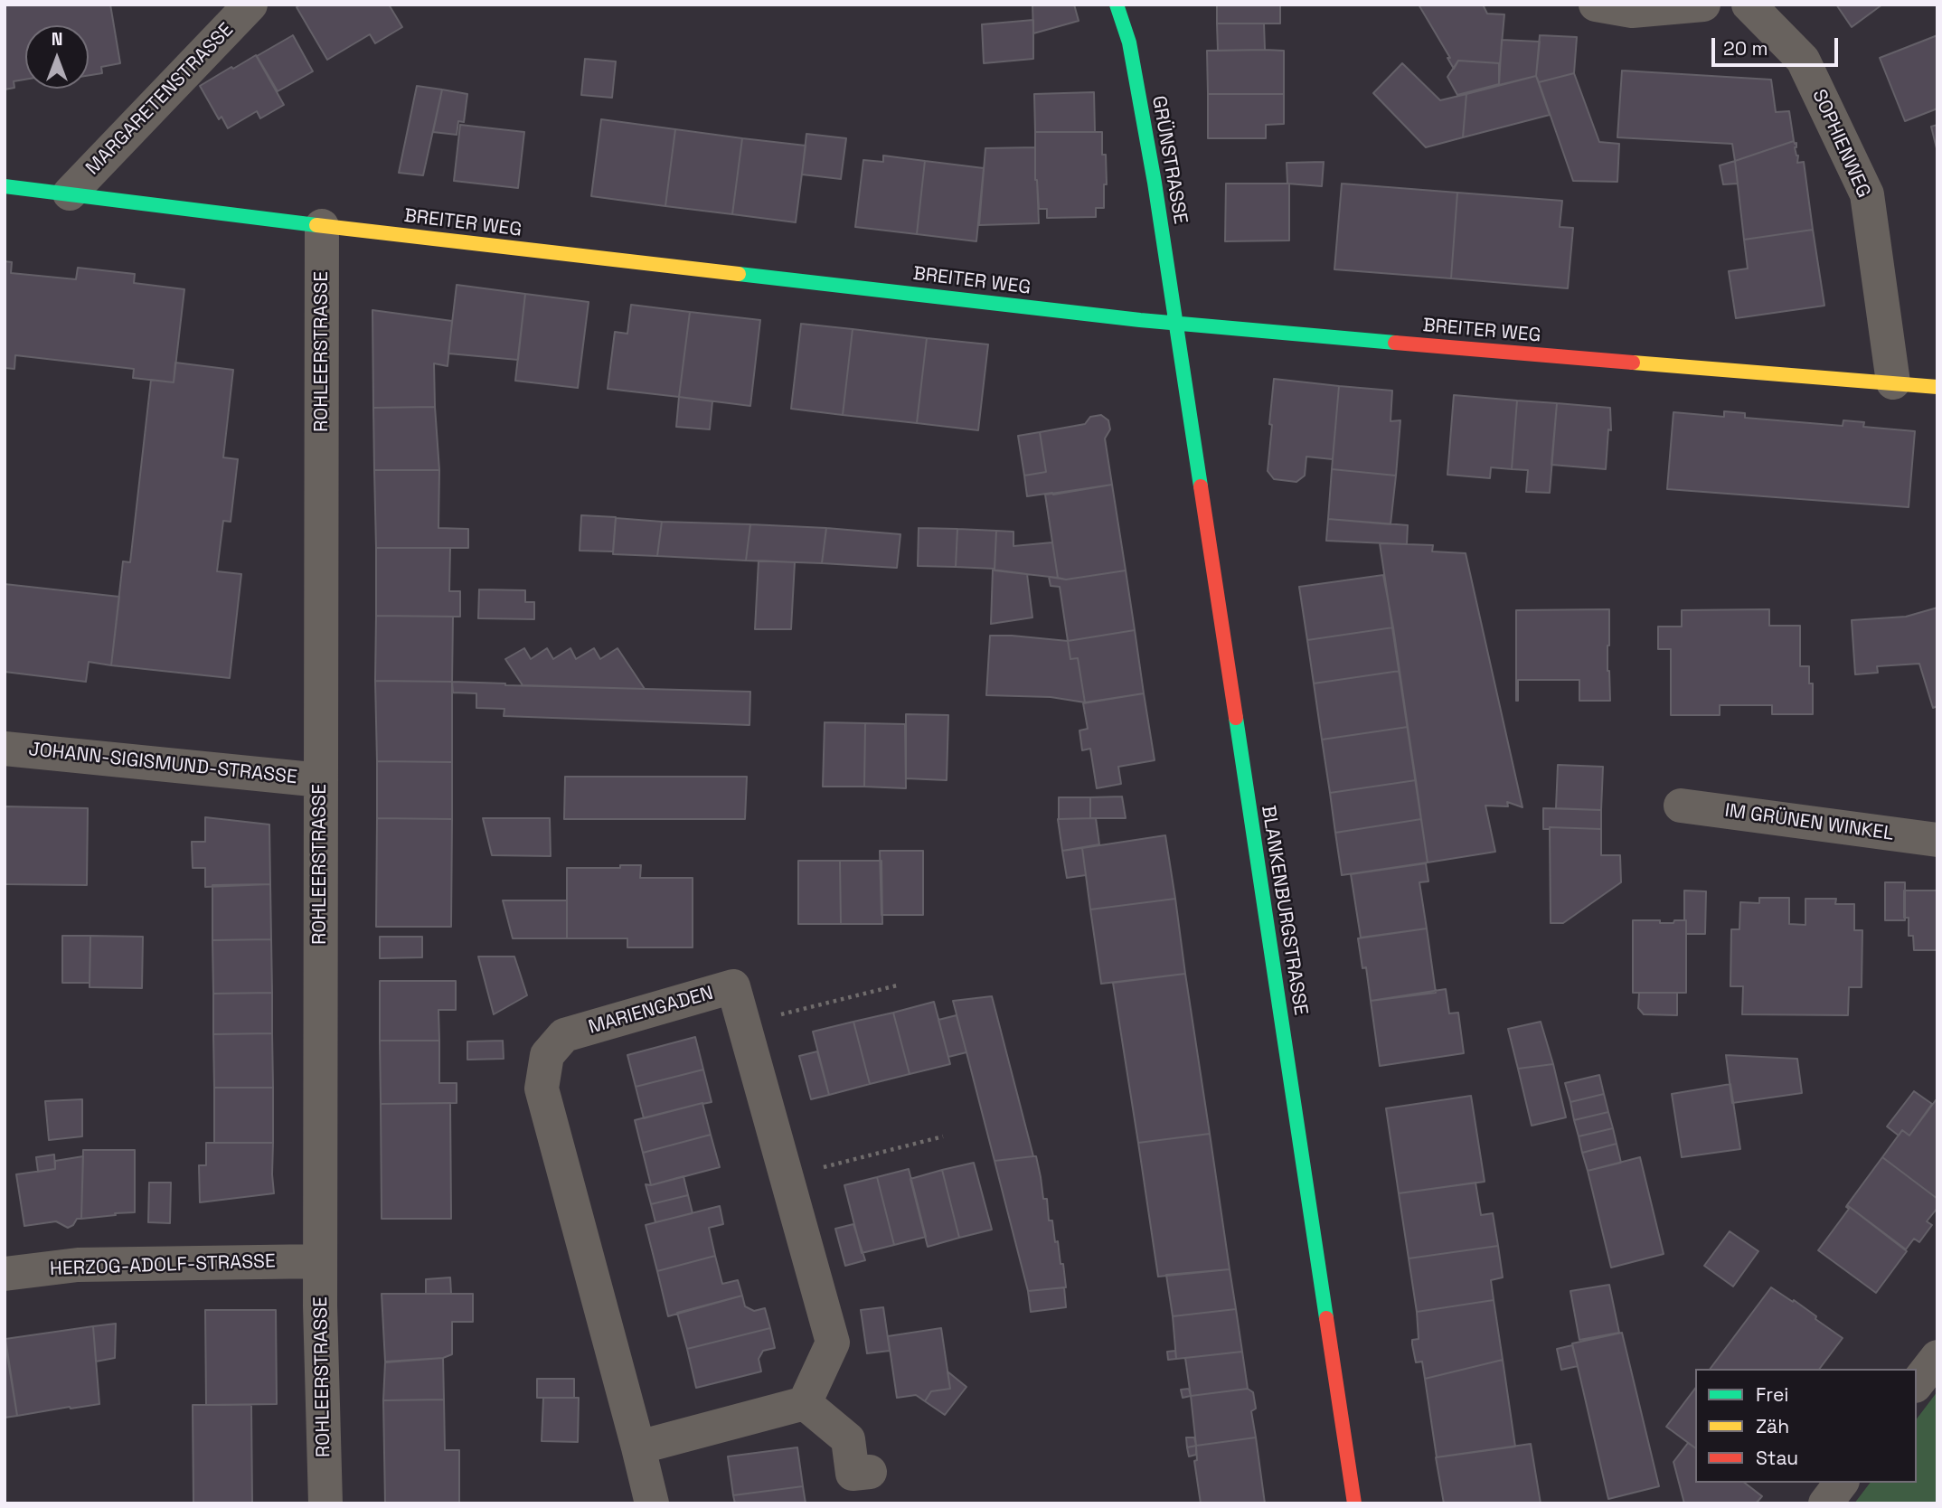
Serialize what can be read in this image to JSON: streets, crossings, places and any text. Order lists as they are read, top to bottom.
{
  "streets": {
    "street": [
      "MARGARETENSTRASSE",
      "SOPHIENWEG",
      "GRÜNSTRASSE",
      "BREITER WEG",
      "ROHLEERSTRASSE",
      "JOHANN-SIGISMUND-STRASSE",
      "IM GRÜNEN WINKEL",
      "BLANKENBURGSTRASSE",
      "MARIENGADEN",
      "HERZOG-ADOLF-STRASSE"
    ]
  },
  "crossings": [
    ["MARGARETENSTRASSE", "BREITER WEG"],
    ["SOPHIENWEG", "BREITER WEG"],
    ["GRÜNSTRASSE", "BREITER WEG"],
    ["GRÜNSTRASSE", "BLANKENBURGSTRASSE"],
    ["BREITER WEG", "ROHLEERSTRASSE"],
    ["BREITER WEG", "BLANKENBURGSTRASSE"],
    ["ROHLEERSTRASSE", "JOHANN-SIGISMUND-STRASSE"],
    ["ROHLEERSTRASSE", "HERZOG-ADOLF-STRASSE"]
  ],
  "legend": ["Frei", "Zäh", "Stau"],
  "scale_bar": "20 m",
  "north": "top"
}
